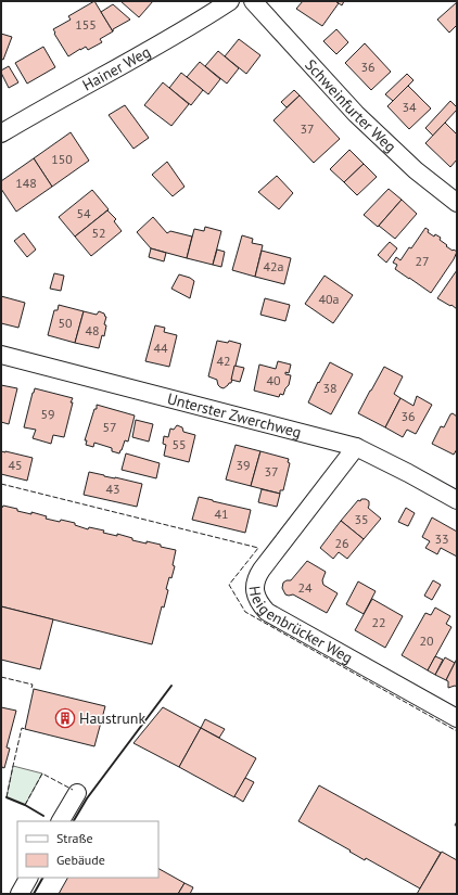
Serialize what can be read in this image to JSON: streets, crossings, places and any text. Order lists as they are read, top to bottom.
{
  "streets": {
    "street": [
      "Hainer Weg",
      "Schweinfurter Weg",
      "Unterster Zwerchweg",
      "Heigenbrücker Weg"
    ]
  },
  "crossings": [
    ["Unterster Zwerchweg", "Heigenbrücker Weg"]
  ],
  "places": {
    "building": ["Haustrunk"]
  },
  "house_numbers": [
    "155",
    "36",
    "34",
    "37",
    "150",
    "148",
    "54",
    "52",
    "27",
    "42a",
    "40a",
    "50",
    "48",
    "44",
    "42",
    "40",
    "38",
    "59",
    "36",
    "57",
    "55",
    "45",
    "39",
    "37",
    "43",
    "41",
    "35",
    "33",
    "26",
    "24",
    "22",
    "20"
  ],
  "legend": ["Straße", "Gebäude"]
}
